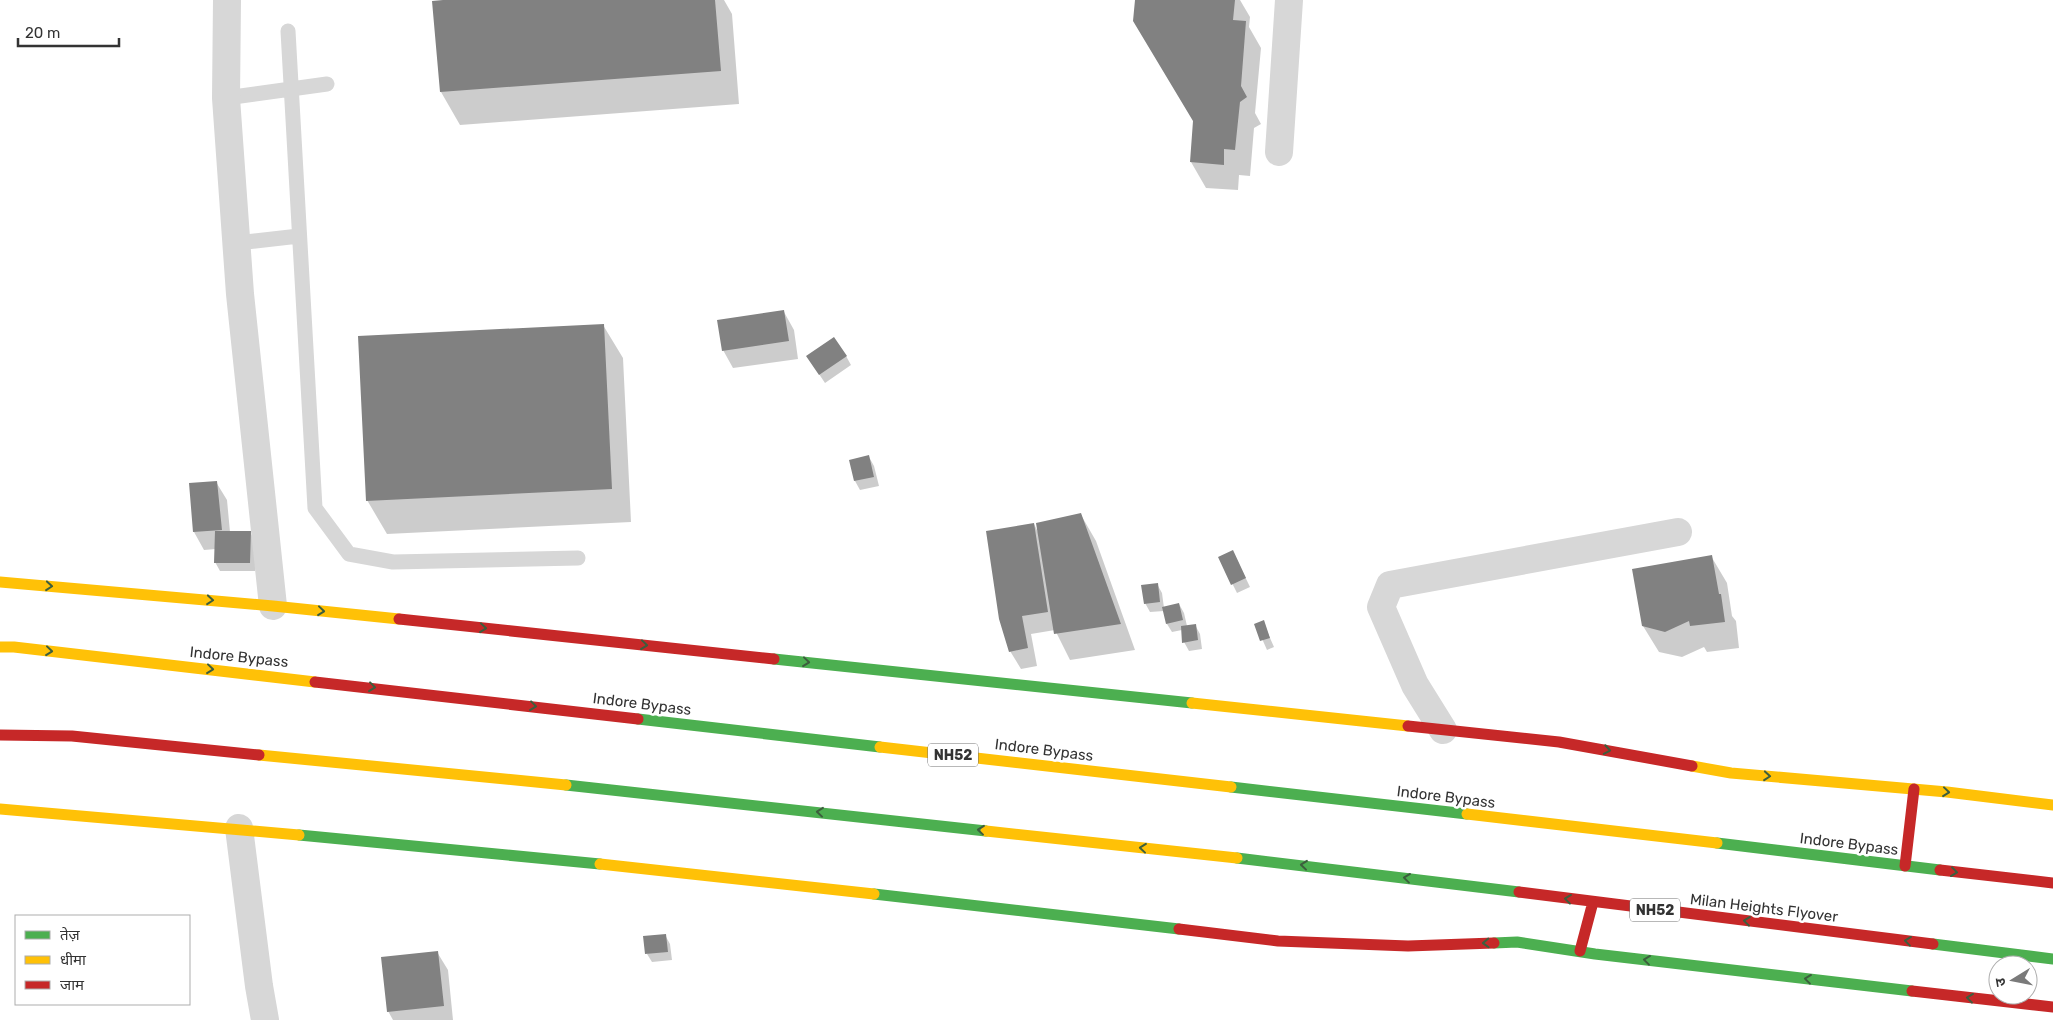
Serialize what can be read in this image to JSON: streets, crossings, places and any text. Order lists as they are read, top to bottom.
{
  "streets": {
    "main road": ["Indore Bypass", "NH52", "Milan Heights Flyover"]
  },
  "crossings": [
    ["Indore Bypass", "NH52"]
  ],
  "legend": ["तेज़", "धीमा", "जाम"],
  "scale_bar": "20 m",
  "north": "left"
}
